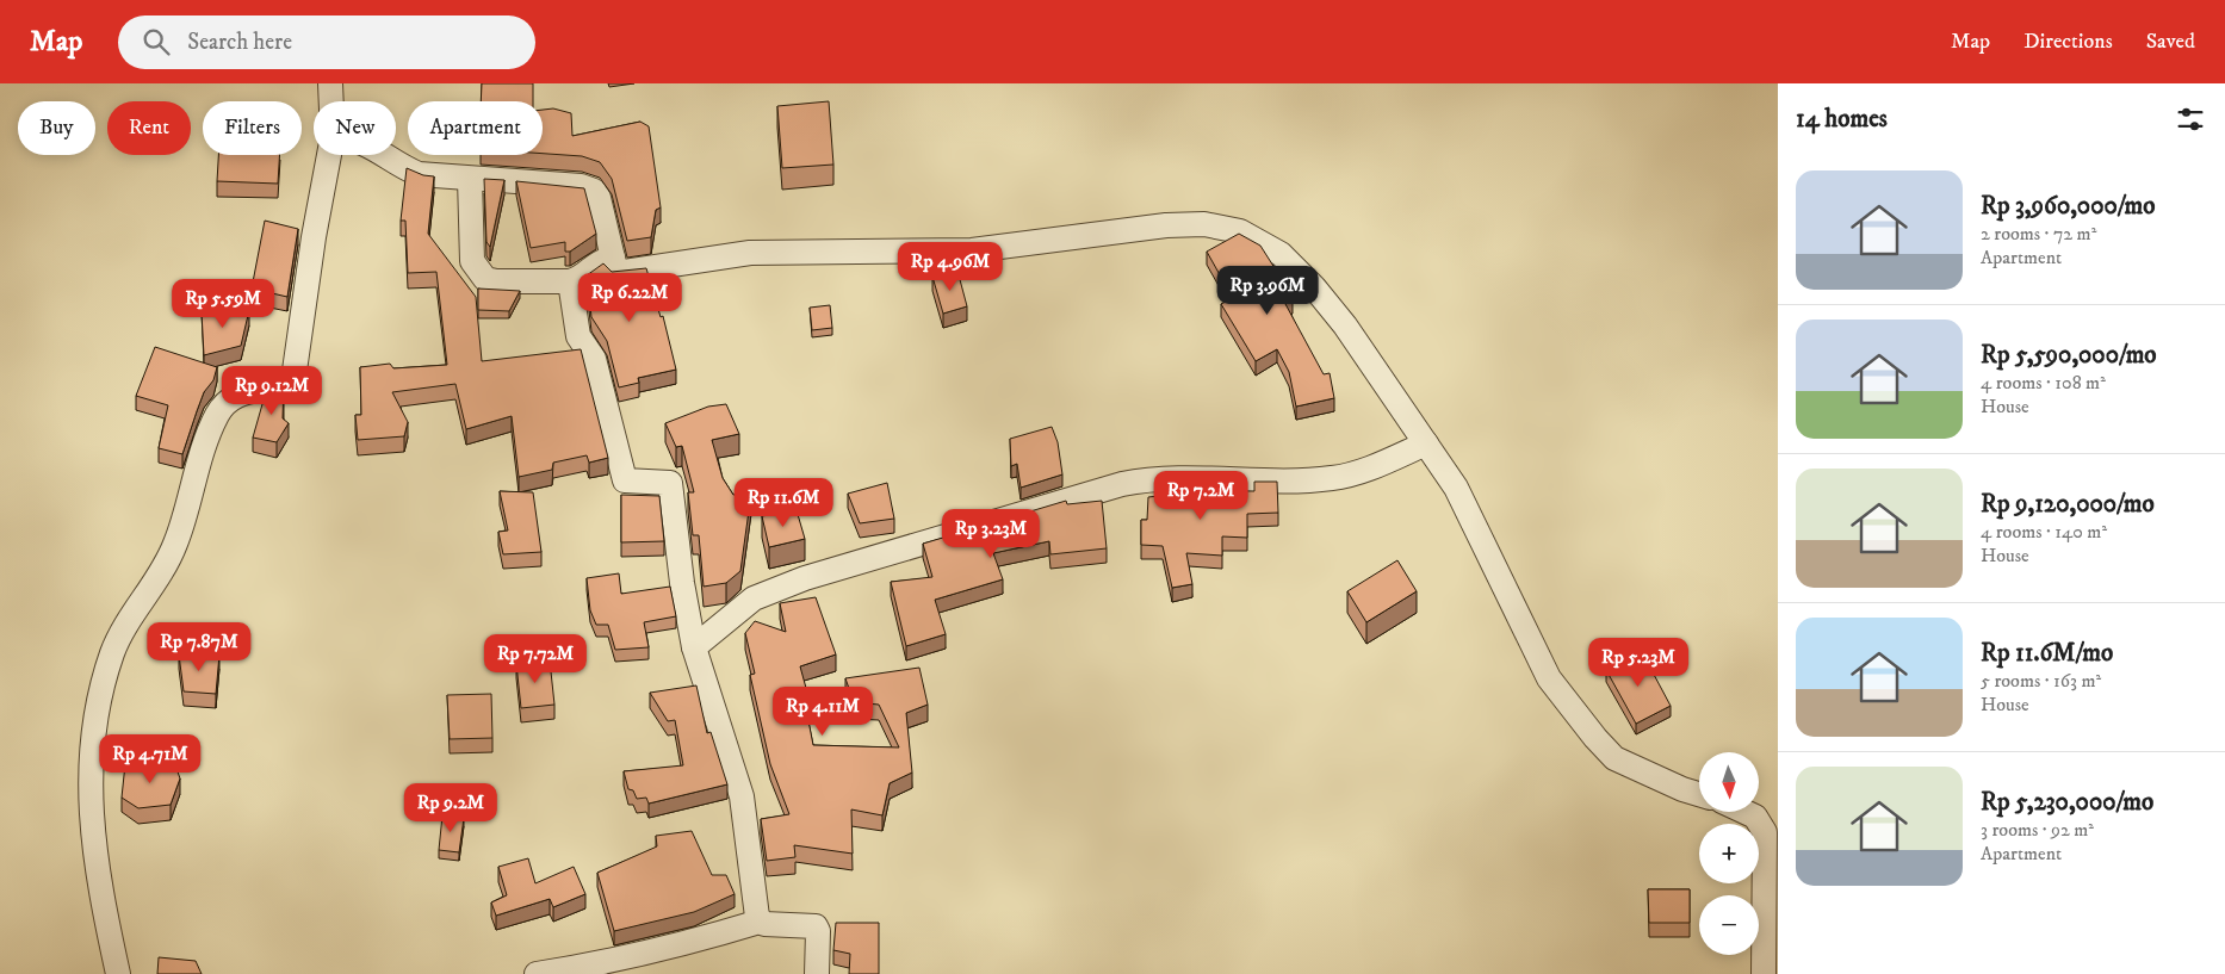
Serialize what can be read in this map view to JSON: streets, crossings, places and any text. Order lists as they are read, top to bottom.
{
  "north": "bottom",
  "page": {
    "header": "Map",
    "search": "Search here",
    "nav": ["Map", "Directions", "Saved"],
    "heading": "14 homes",
    "chip": [
      "Buy",
      "Rent",
      "Filters",
      "New",
      "Apartment"
    ],
    "list": [
      {
        "name": "Rp 3,960,000/mo",
        "note": "2 rooms · 72 m² · Apartment"
      },
      {
        "name": "Rp 5,590,000/mo",
        "note": "4 rooms · 108 m² · House"
      },
      {
        "name": "Rp 9,120,000/mo",
        "note": "4 rooms · 140 m² · House"
      },
      {
        "name": "Rp 11.6M/mo",
        "note": "5 rooms · 163 m² · House"
      },
      {
        "name": "Rp 5,230,000/mo",
        "note": "3 rooms · 92 m² · Apartment"
      }
    ],
    "price": [
      "Rp 4.96M",
      "Rp 3.96M",
      "Rp 6.22M",
      "Rp 5.59M",
      "Rp 9.12M",
      "Rp 7.2M",
      "Rp 11.6M",
      "Rp 3.23M",
      "Rp 7.87M",
      "Rp 7.72M",
      "Rp 5.23M",
      "Rp 4.11M",
      "Rp 4.71M",
      "Rp 9.2M"
    ],
    "map_buttons": ["+", "−"]
  }
}
